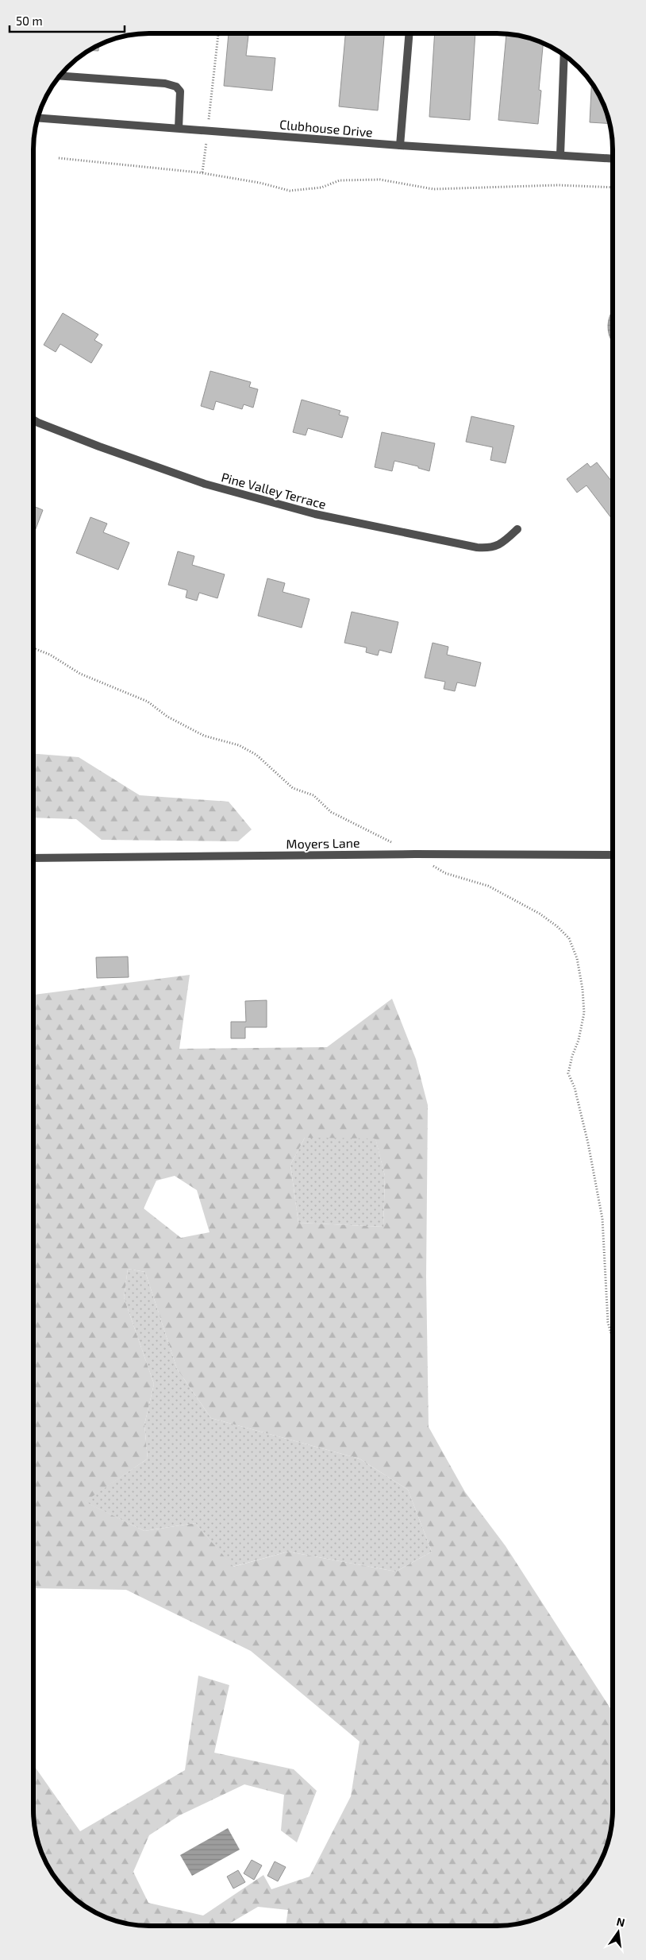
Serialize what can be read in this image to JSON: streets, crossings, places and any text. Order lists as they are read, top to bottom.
{
  "streets": {
    "street": ["Clubhouse Drive", "Pine Valley Terrace", "Moyers Lane"]
  },
  "scale_bar": "50 m",
  "north": "top"
}
